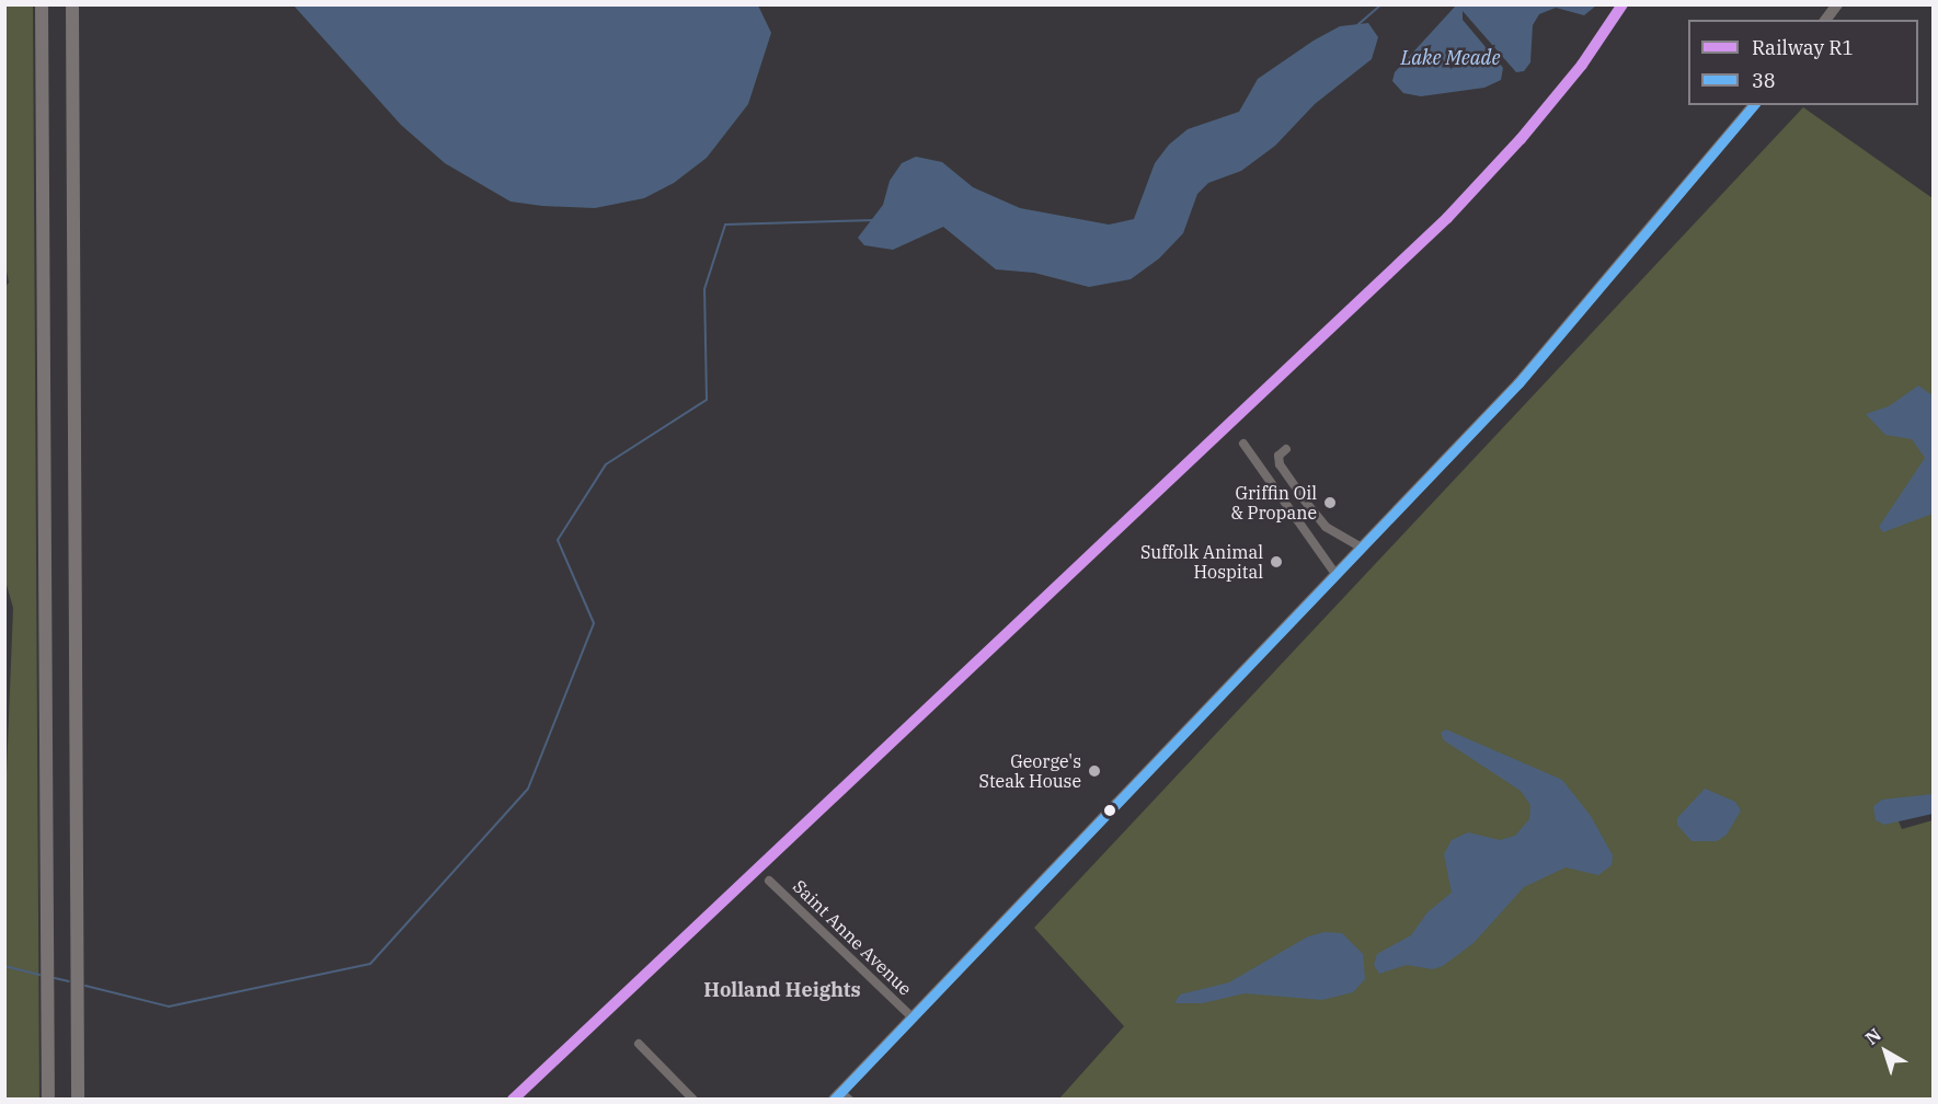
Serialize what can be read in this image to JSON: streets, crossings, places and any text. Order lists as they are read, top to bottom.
{
  "streets": {
    "street": ["Saint Anne Avenue"]
  },
  "districts": ["Holland Heights"],
  "water": ["Lake Meade"],
  "places": ["Griffin Oil & Propane", "Suffolk Animal Hospital", "George's Steak House"],
  "lines": ["rail line R1", "transit line 38"],
  "legend": ["Railway R1", "38"],
  "north": "top left"
}
